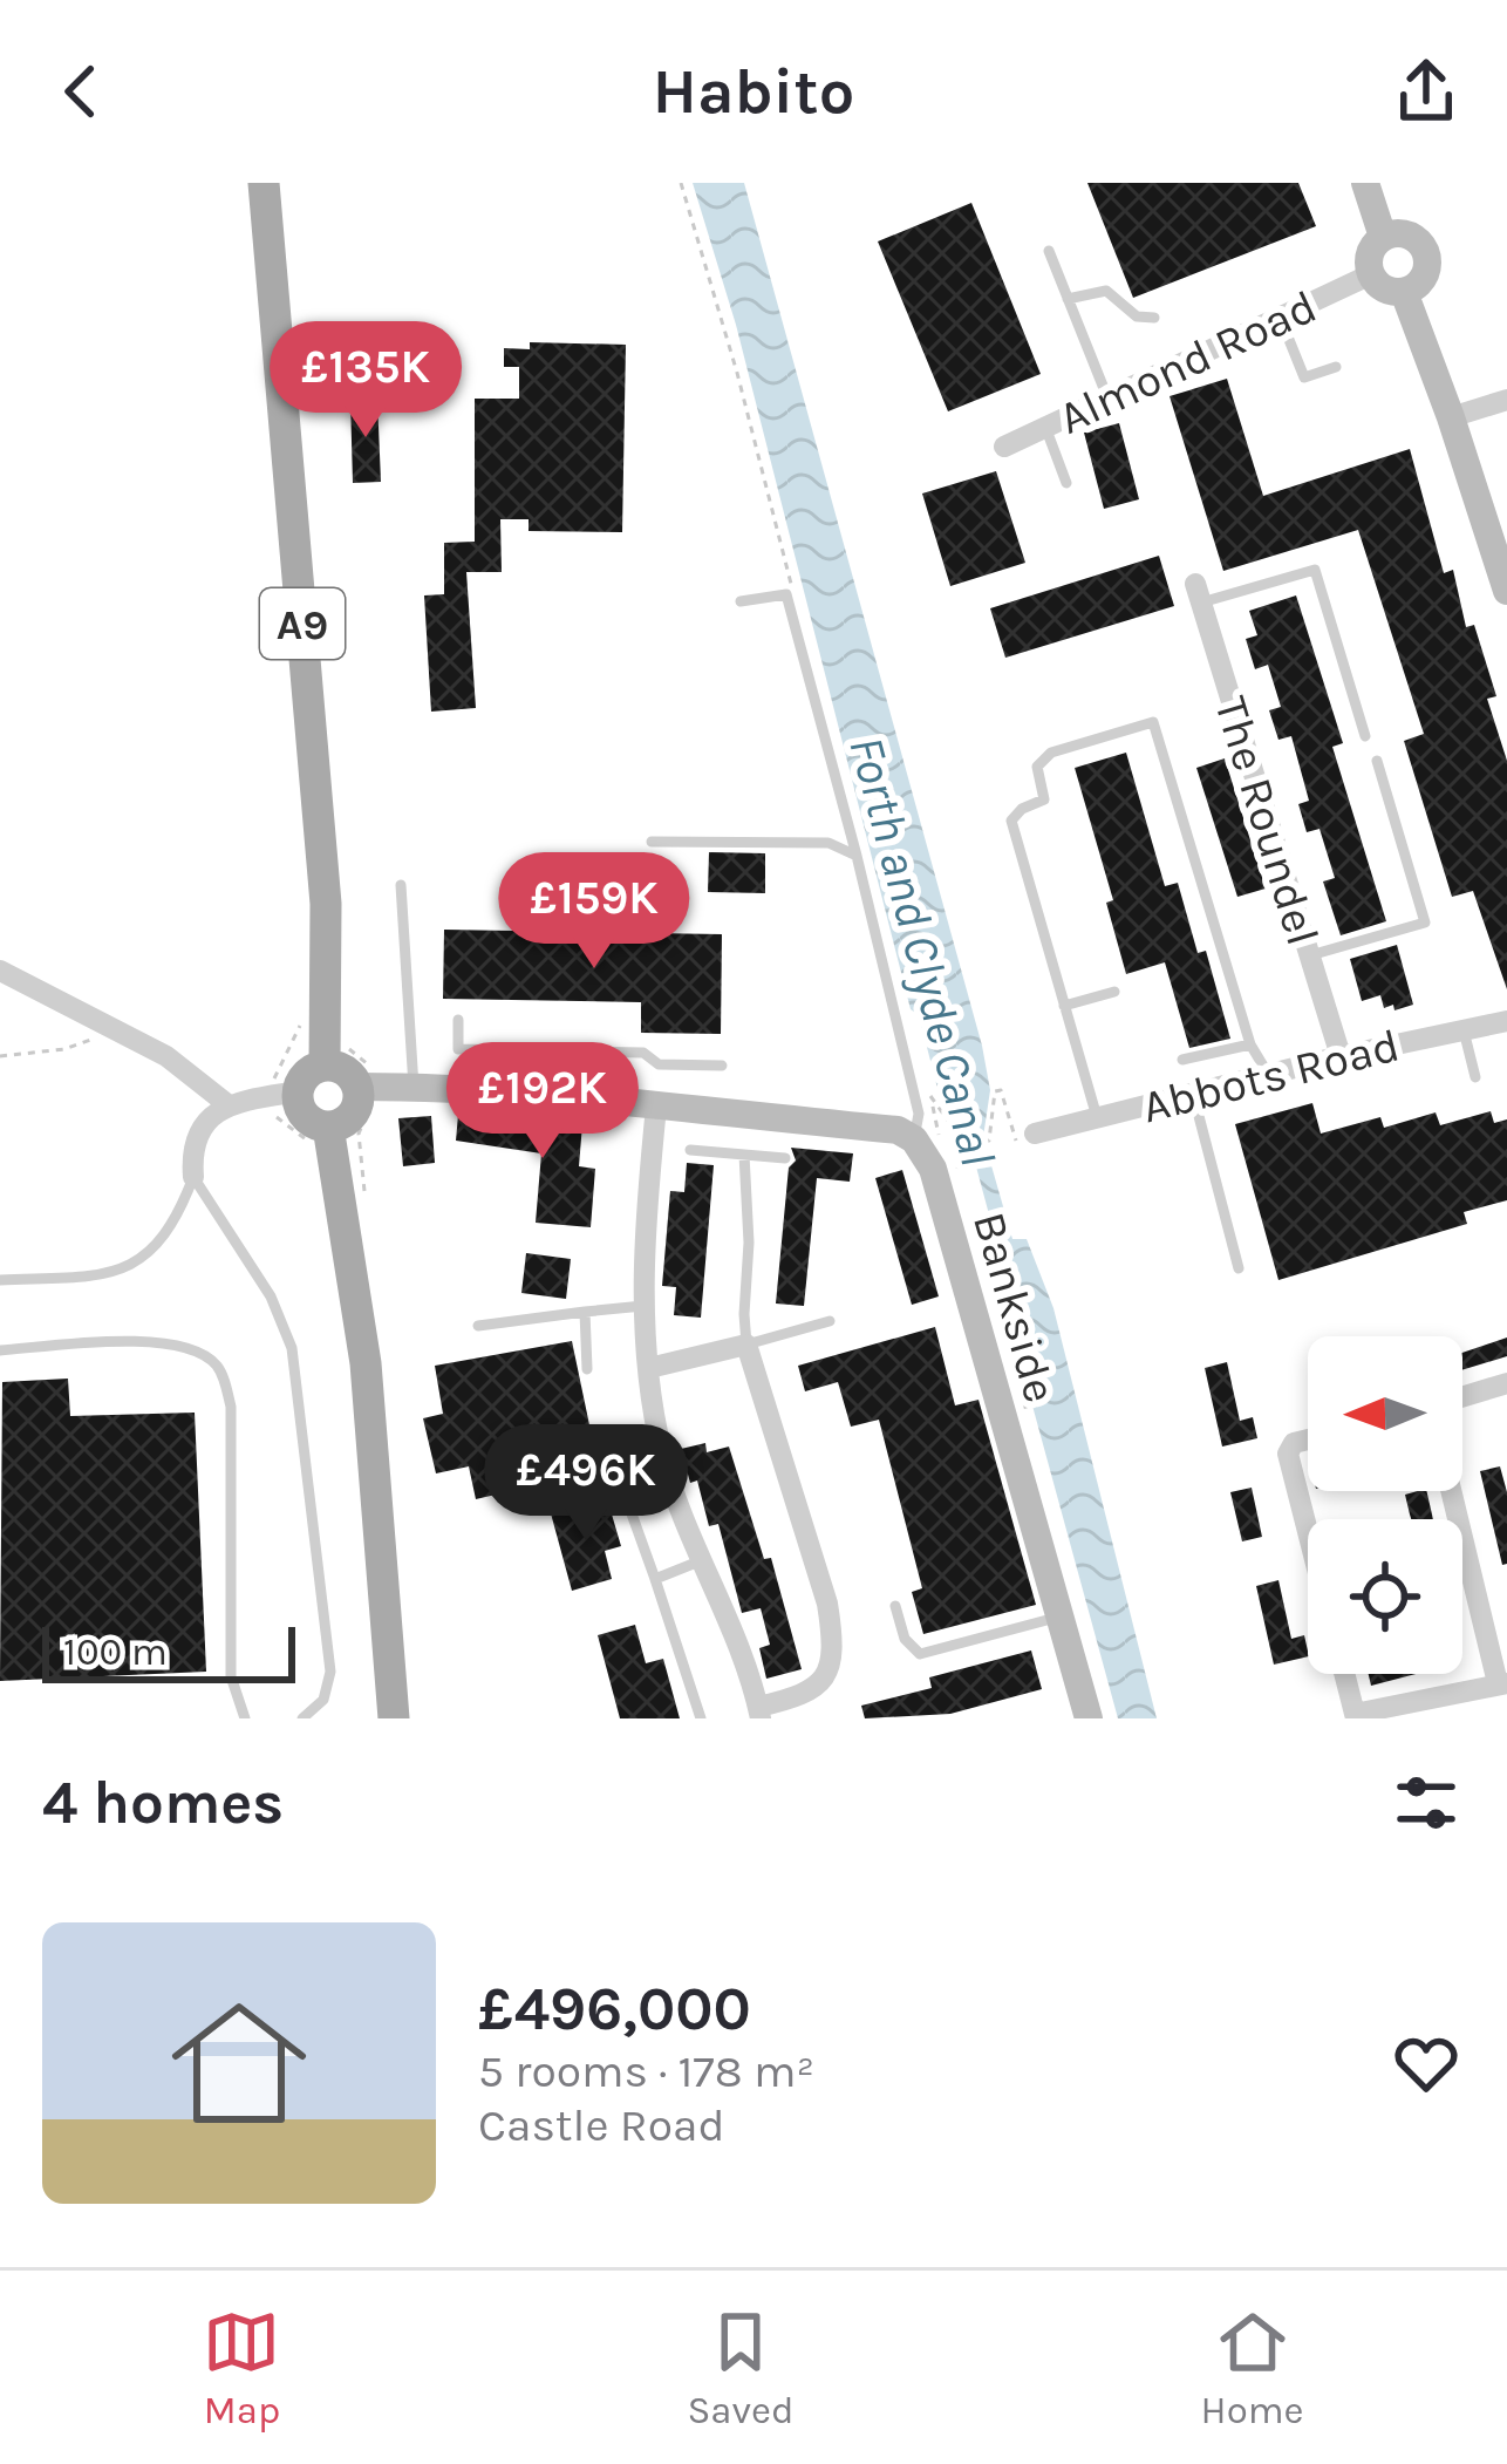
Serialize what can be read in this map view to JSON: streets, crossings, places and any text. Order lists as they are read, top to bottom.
{
  "streets": {
    "main road": ["A9"],
    "street": [
      "Almond Road",
      "The Roundel",
      "Abbots Road",
      "Bankside"
    ]
  },
  "crossings": [
    ["The Roundel", "Abbots Road"]
  ],
  "water": ["Forth and Clyde Canal"],
  "scale_bar": "100 m",
  "north": "left",
  "page": {
    "header": "Habito",
    "price": [
      "£135K",
      "£159K",
      "£192K",
      "£496K"
    ],
    "scale": "100 m",
    "heading": "4 homes",
    "list": [
      {
        "name": "£496,000",
        "note": "5 rooms · 178 m² · Castle Road"
      }
    ],
    "tabs": ["Map", "Saved", "Home"]
  }
}
